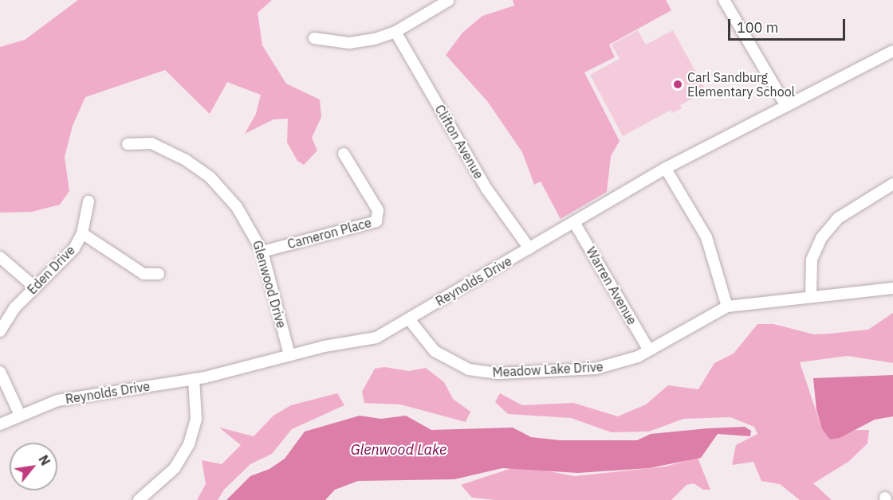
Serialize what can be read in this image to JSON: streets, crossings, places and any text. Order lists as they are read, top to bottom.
{
  "streets": {
    "street": [
      "Clifton Avenue",
      "Cameron Place",
      "Eden Drive",
      "Reynolds Drive",
      "Glenwood Drive",
      "Warren Avenue",
      "Meadow Lake Drive"
    ]
  },
  "crossings": [
    ["Clifton Avenue", "Reynolds Drive"],
    ["Cameron Place", "Glenwood Drive"],
    ["Reynolds Drive", "Glenwood Drive"],
    ["Reynolds Drive", "Warren Avenue"],
    ["Reynolds Drive", "Meadow Lake Drive"],
    ["Warren Avenue", "Meadow Lake Drive"]
  ],
  "water": ["Glenwood Lake"],
  "places": ["Carl Sandburg Elementary School"],
  "scale_bar": "100 m",
  "north": "top right"
}
